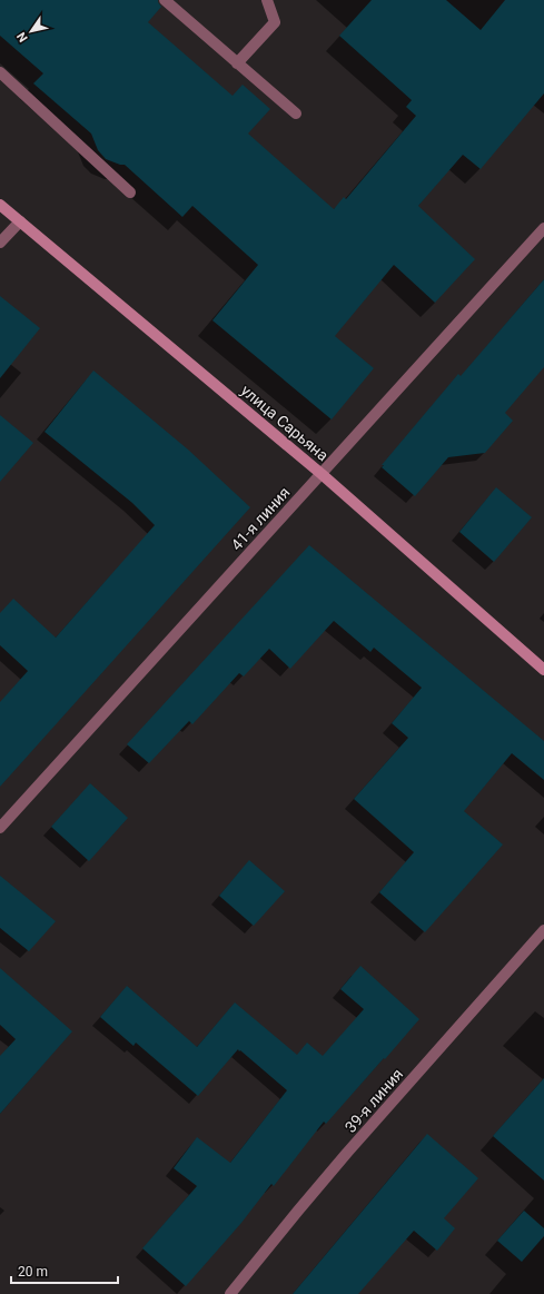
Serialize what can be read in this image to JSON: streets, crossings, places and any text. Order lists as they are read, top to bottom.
{
  "streets": {
    "main road": ["улица Сарьяна"],
    "street": ["41-я линия", "39-я линия"]
  },
  "crossings": [
    ["улица Сарьяна", "41-я линия"]
  ],
  "scale_bar": "20 m",
  "north": "bottom left"
}
